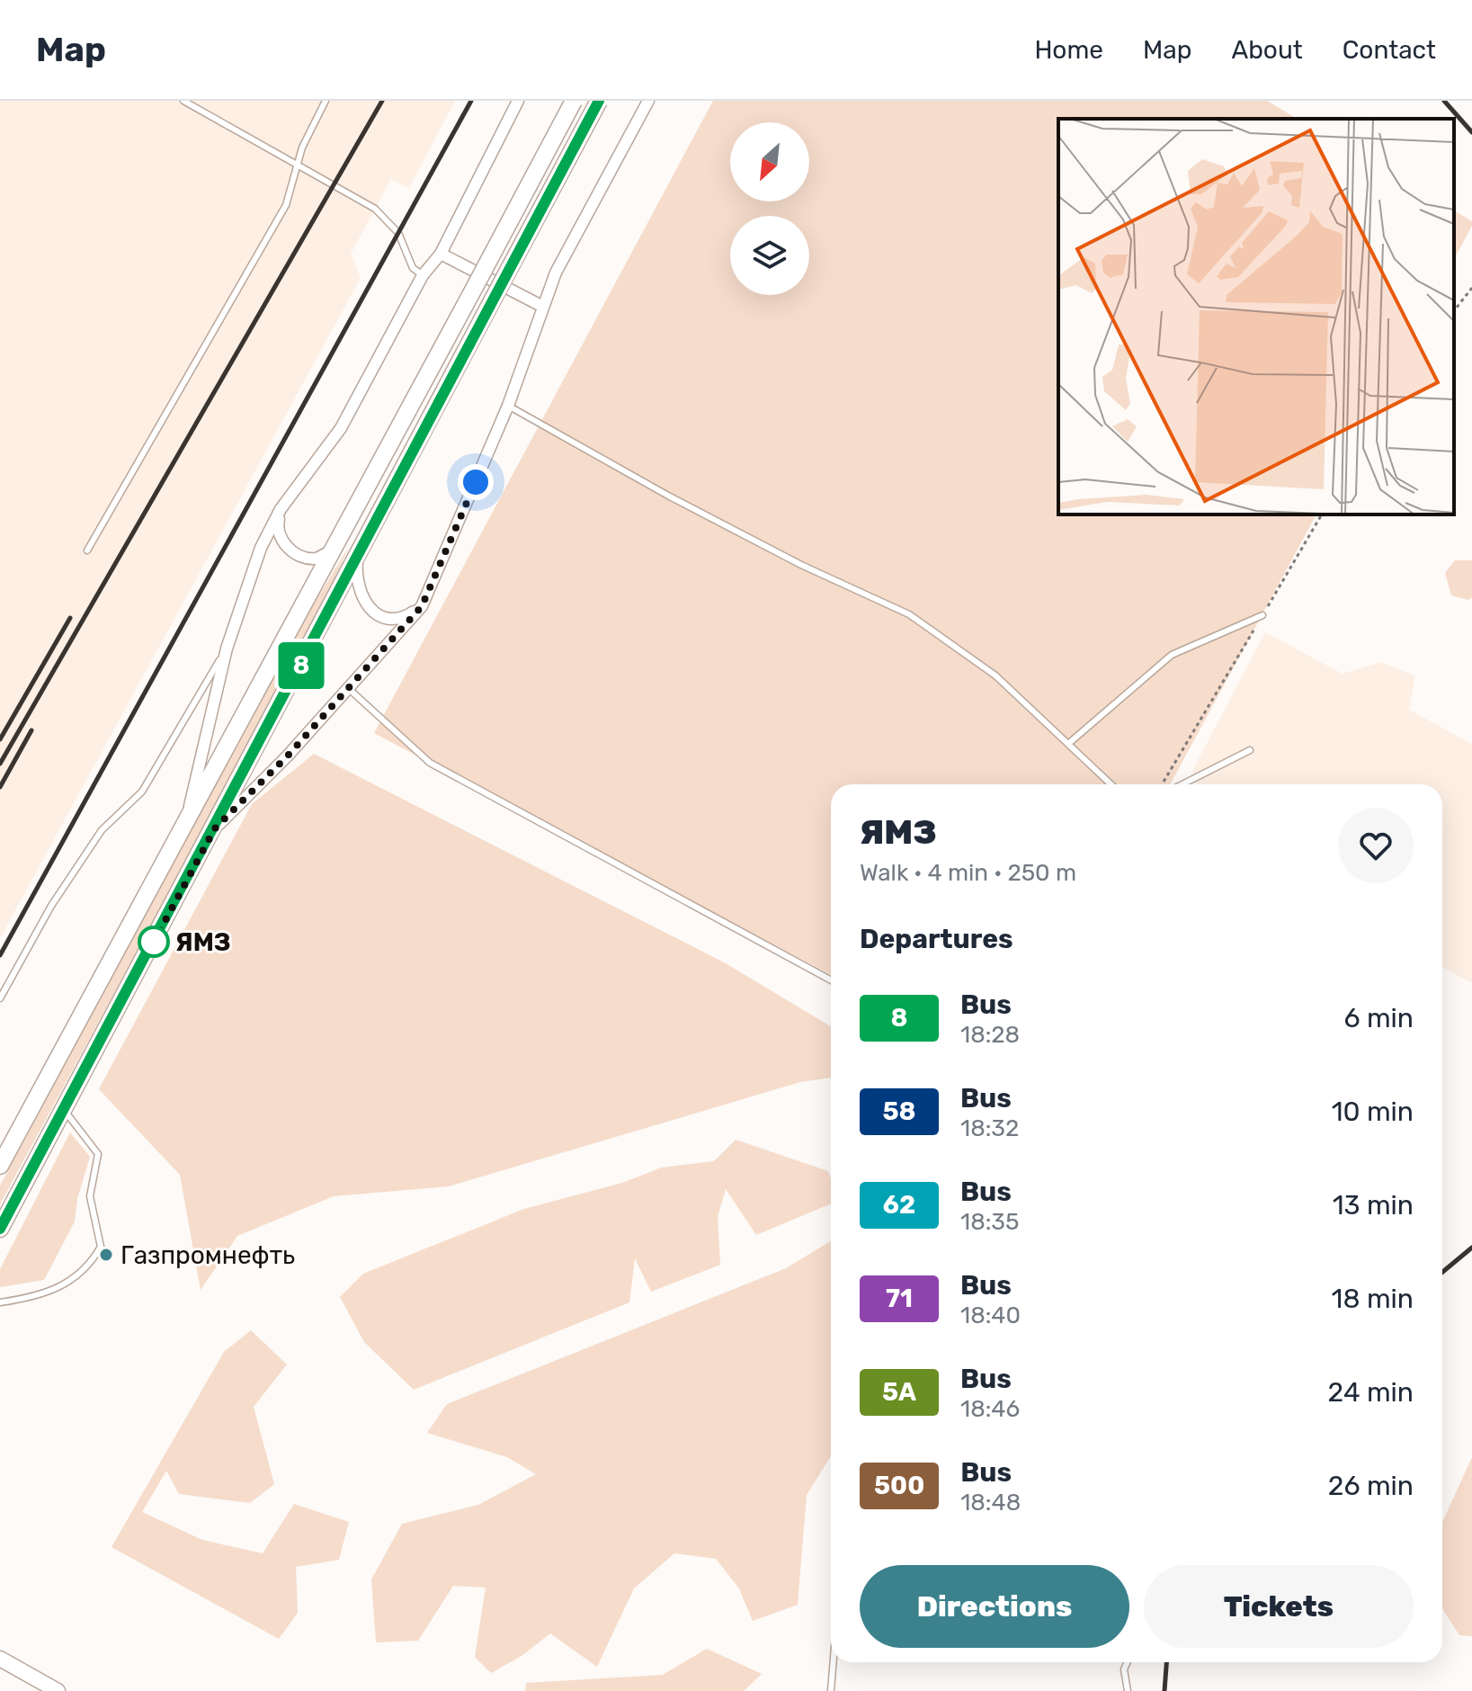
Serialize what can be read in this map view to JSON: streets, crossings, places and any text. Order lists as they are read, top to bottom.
{
  "places": ["ЯМЗ", "Газпромнефть"],
  "lines": ["bus line 8"],
  "north": "bottom left",
  "page": {
    "header": "Map",
    "nav": [
      "Home",
      "Map",
      "About",
      "Contact"
    ],
    "on_map": "8",
    "heading": [
      ["ЯМЗ", "Walk · 4 min · 250 m"],
      "Departures"
    ],
    "list": [
      {
        "mark": "8",
        "name": "Bus",
        "note": "18:28",
        "value": "6 min"
      },
      {
        "mark": "58",
        "name": "Bus",
        "note": "18:32",
        "value": "10 min"
      },
      {
        "mark": "62",
        "name": "Bus",
        "note": "18:35",
        "value": "13 min"
      },
      {
        "mark": "71",
        "name": "Bus",
        "note": "18:40",
        "value": "18 min"
      },
      {
        "mark": "5А",
        "name": "Bus",
        "note": "18:46",
        "value": "24 min"
      },
      {
        "mark": "500",
        "name": "Bus",
        "note": "18:48",
        "value": "26 min"
      }
    ],
    "buttons": ["Directions", "Tickets"]
  }
}
